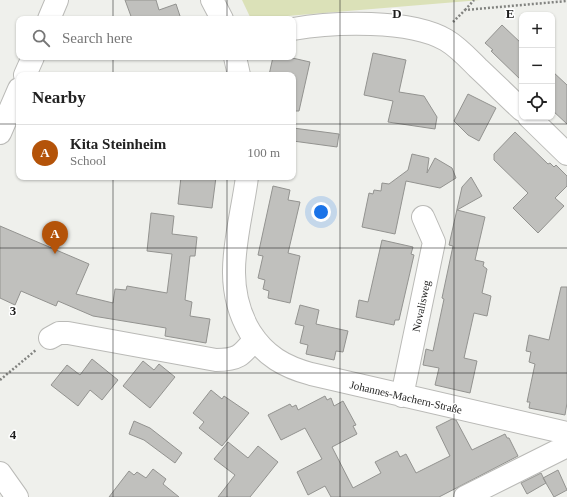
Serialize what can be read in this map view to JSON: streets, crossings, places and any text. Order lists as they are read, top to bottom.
{
  "streets": {
    "street": ["Novalisweg", "Johannes-Machern-Straße"]
  },
  "crossings": [
    ["Novalisweg", "Johannes-Machern-Straße"]
  ],
  "page": {
    "map_buttons": ["+", "−"],
    "search": "Search here",
    "heading": "Nearby",
    "list": [
      {
        "mark": "A",
        "name": "Kita Steinheim",
        "note": "School",
        "value": "100 m"
      }
    ],
    "pins": "A"
  },
  "grid": {
    "columns": ["D", "E"],
    "rows": ["3", "4"]
  }
}
